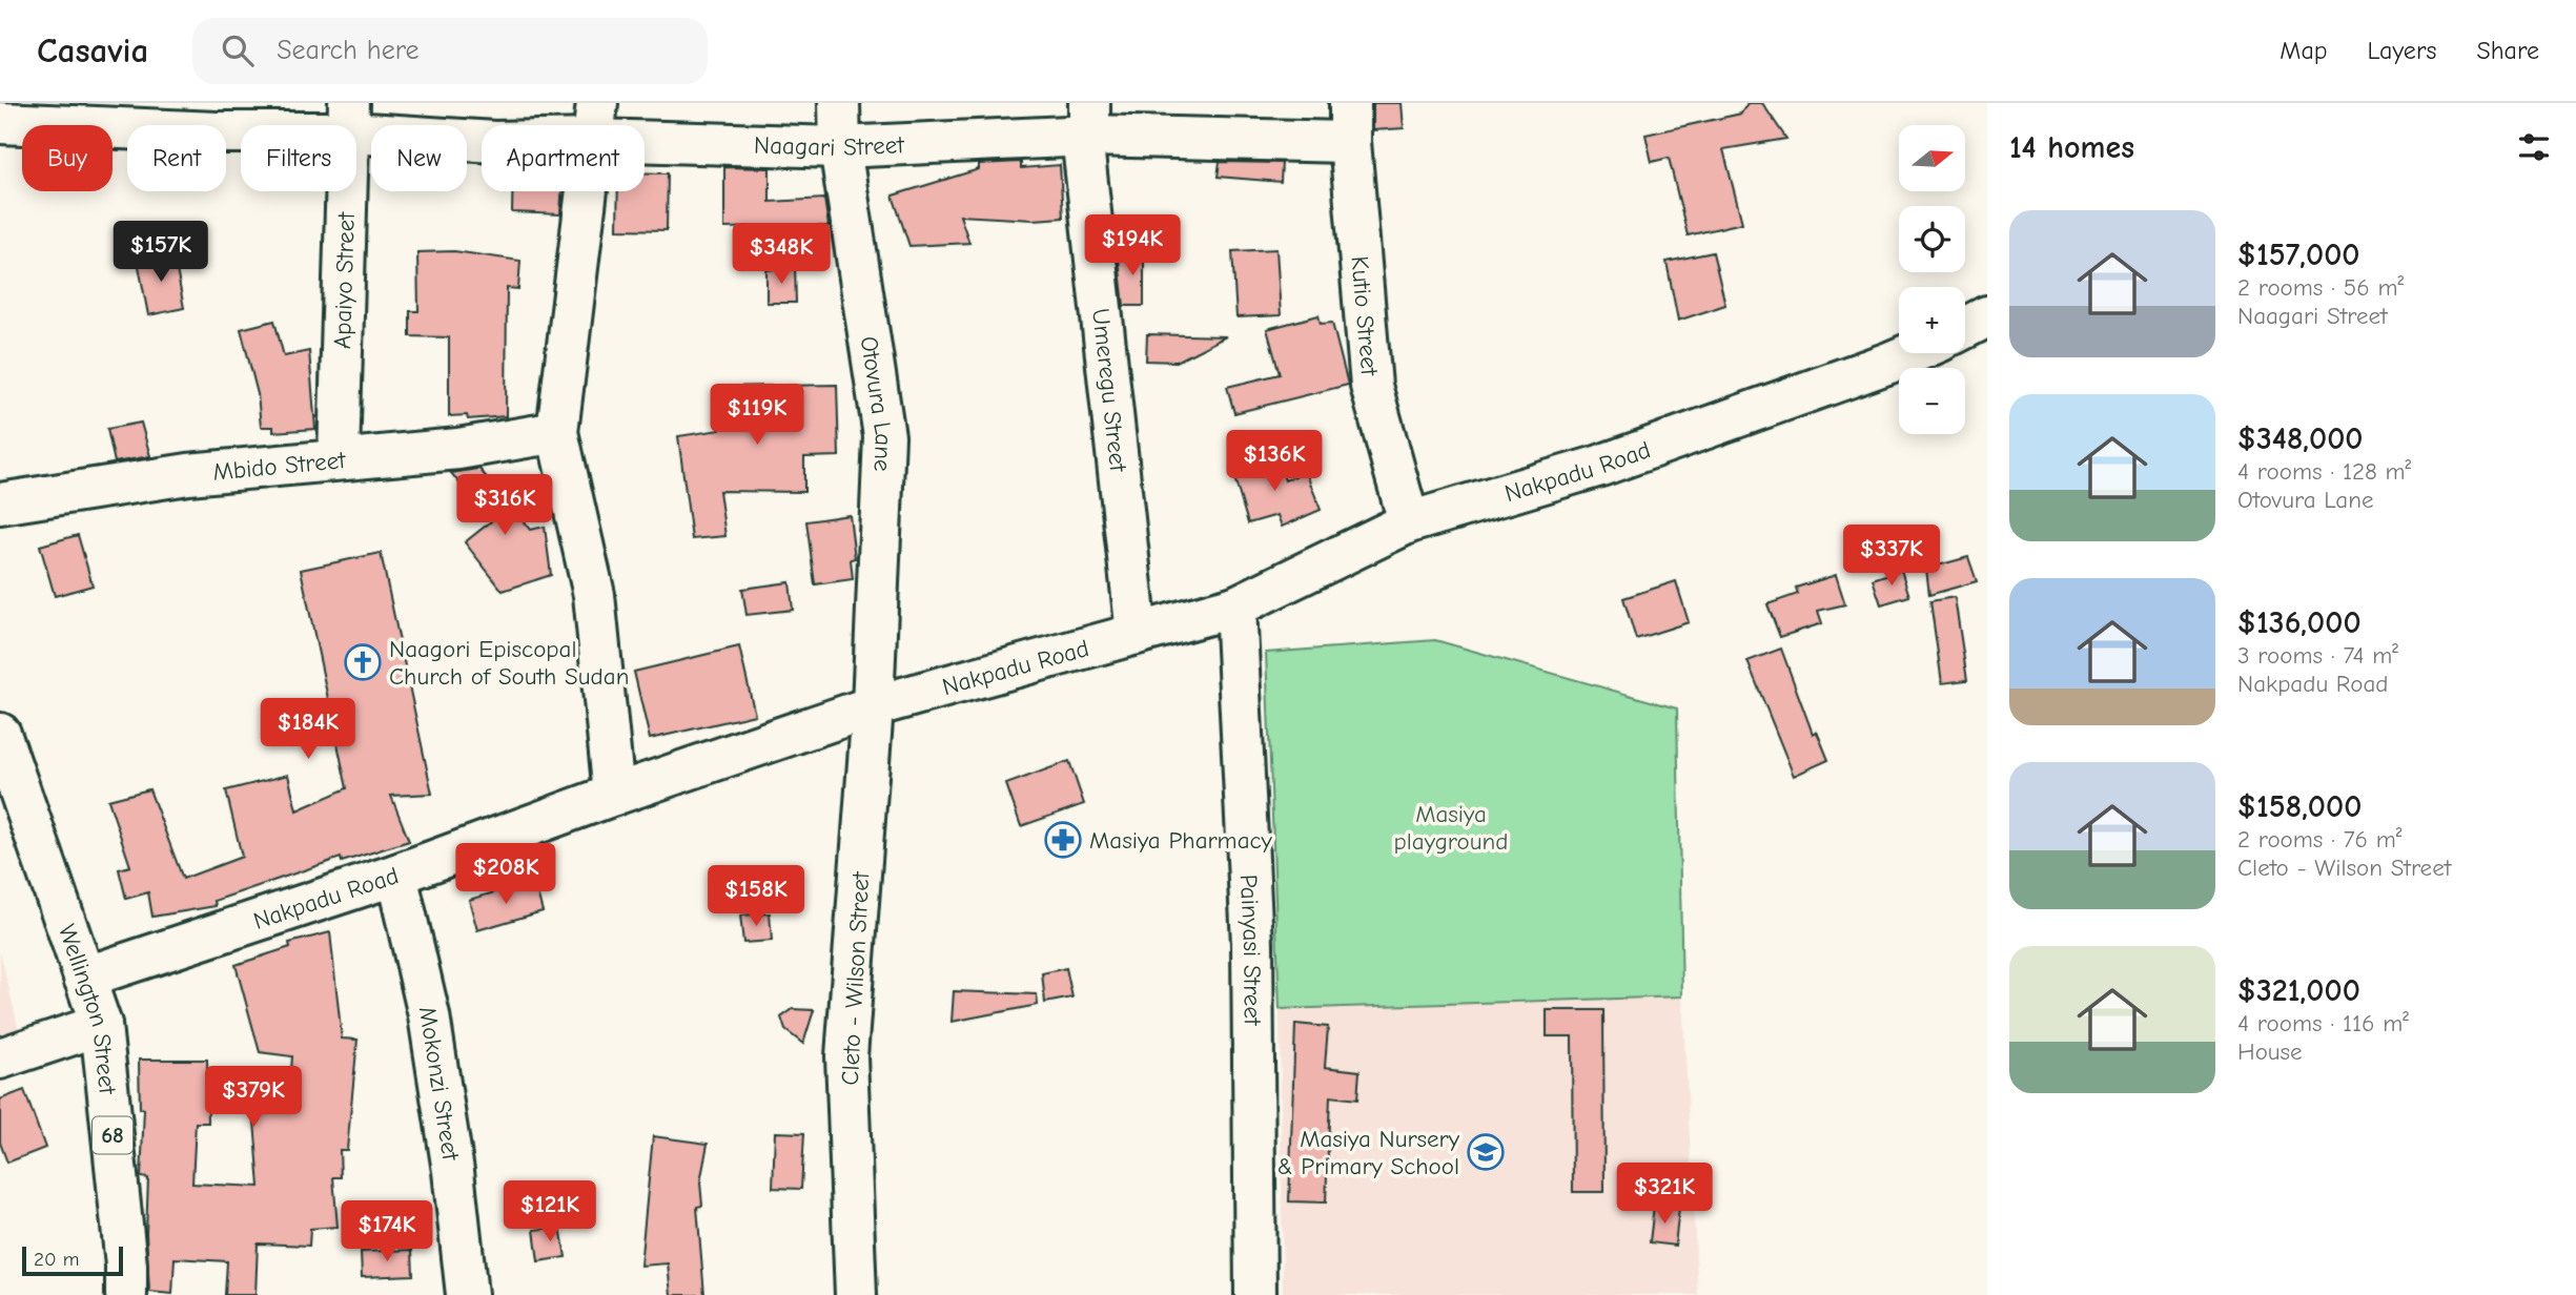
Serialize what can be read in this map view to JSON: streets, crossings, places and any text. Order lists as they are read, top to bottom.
{
  "streets": {
    "street": [
      "Naagari Street",
      "Apaiyo Street",
      "Kutio Street",
      "Umeregu Street",
      "Otovura Lane",
      "Mbido Street",
      "Nakpadu Road",
      "Painyasi Street",
      "Cleto - Wilson Street",
      "Wellington Street",
      "Mokonzi Street",
      "68"
    ]
  },
  "crossings": [
    ["Naagari Street", "Apaiyo Street"],
    ["Naagari Street", "Kutio Street"],
    ["Naagari Street", "Umeregu Street"],
    ["Naagari Street", "Otovura Lane"],
    ["Apaiyo Street", "Mbido Street"],
    ["Kutio Street", "Nakpadu Road"],
    ["Umeregu Street", "Nakpadu Road"],
    ["Otovura Lane", "Nakpadu Road"],
    ["Otovura Lane", "Cleto - Wilson Street"],
    ["Nakpadu Road", "Painyasi Street"],
    ["Nakpadu Road", "Cleto - Wilson Street"],
    ["Nakpadu Road", "Wellington Street"],
    ["Nakpadu Road", "Mokonzi Street"]
  ],
  "parks": ["Masiya playground"],
  "places": {
    "church": ["Naagori Episcopal Church of South Sudan"],
    "pharmacy": ["Masiya Pharmacy"],
    "school or university": ["Masiya Nursery & Primary School"]
  },
  "scale_bar": "20 m",
  "north": "right",
  "page": {
    "header": "Casavia",
    "search": "Search here",
    "nav": ["Map", "Layers", "Share"],
    "heading": "14 homes",
    "map_buttons": ["+", "−"],
    "chip": [
      "Buy",
      "Rent",
      "Filters",
      "New",
      "Apartment"
    ],
    "list": [
      {
        "name": "$157,000",
        "note": "2 rooms · 56 m² · Naagari Street"
      },
      {
        "name": "$348,000",
        "note": "4 rooms · 128 m² · Otovura Lane"
      },
      {
        "name": "$136,000",
        "note": "3 rooms · 74 m² · Nakpadu Road"
      },
      {
        "name": "$158,000",
        "note": "2 rooms · 76 m² · Cleto - Wilson Street"
      },
      {
        "name": "$321,000",
        "note": "4 rooms · 116 m² · House"
      }
    ],
    "price": [
      "$194K",
      "$157K",
      "$348K",
      "$119K",
      "$136K",
      "$316K",
      "$337K",
      "$184K",
      "$208K",
      "$158K",
      "$379K",
      "$321K",
      "$121K",
      "$174K"
    ],
    "scale": "20 m"
  }
}
